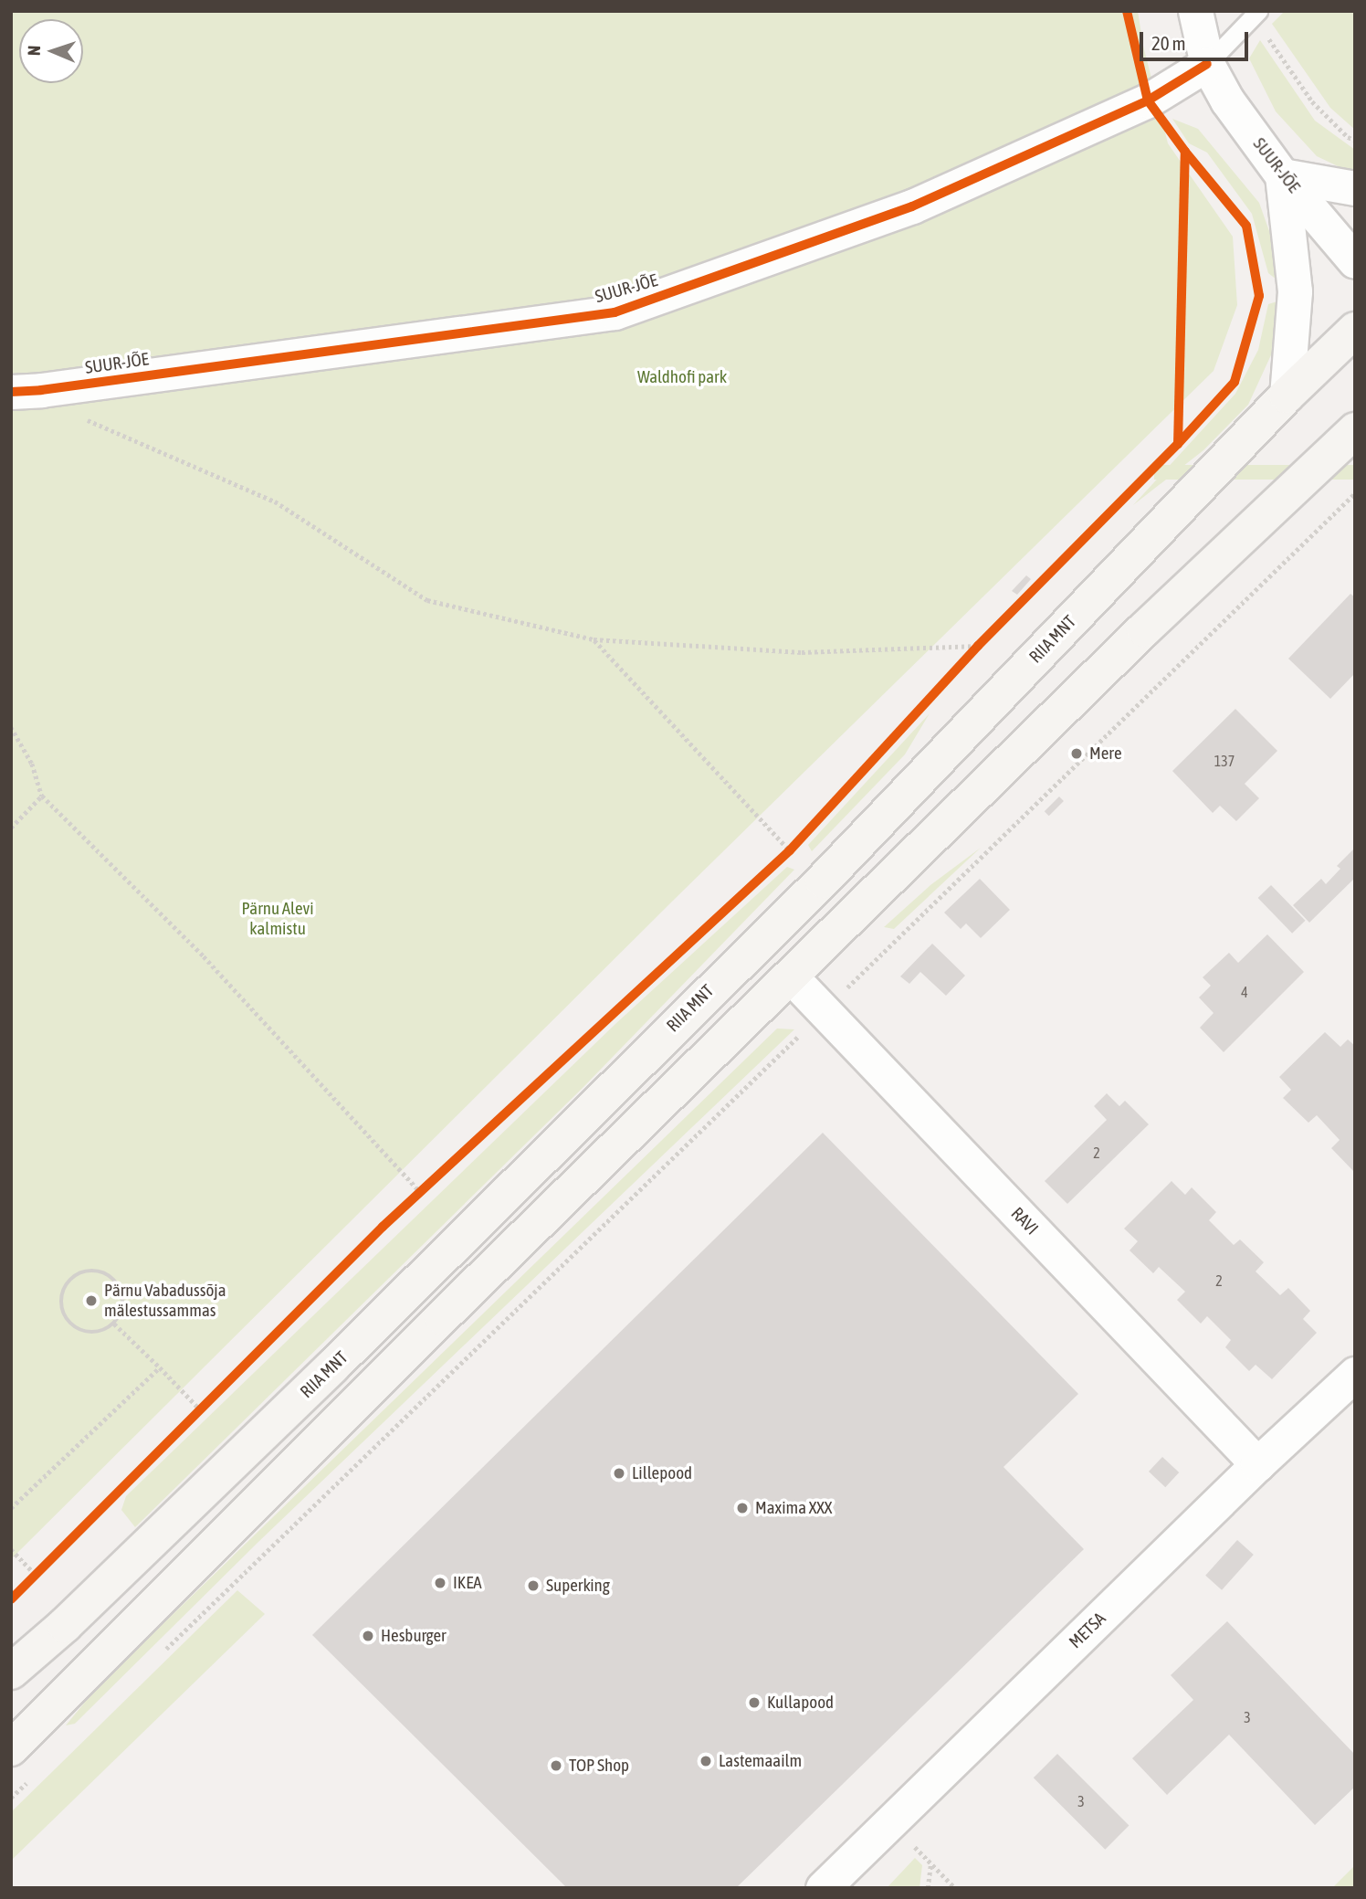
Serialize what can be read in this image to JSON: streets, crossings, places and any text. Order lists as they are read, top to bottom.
{
  "streets": {
    "main road": ["RIIA MNT"],
    "street": ["SUUR-JÕE", "RAVI", "METSA"]
  },
  "crossings": [
    ["RAVI", "METSA"]
  ],
  "parks": ["Waldhofi park", "Pärnu Alevi kalmistu"],
  "places": [
    "Mere",
    "Pärnu Vabadussõja mälestussammas",
    "Lillepood",
    "Maxima XXX",
    "IKEA",
    "Superking",
    "Hesburger",
    "Kullapood",
    "Lastemaailm",
    "TOP Shop"
  ],
  "house_numbers": [
    "137",
    "4",
    "2",
    "2",
    "3",
    "3"
  ],
  "scale_bar": "20 m",
  "north": "left"
}
